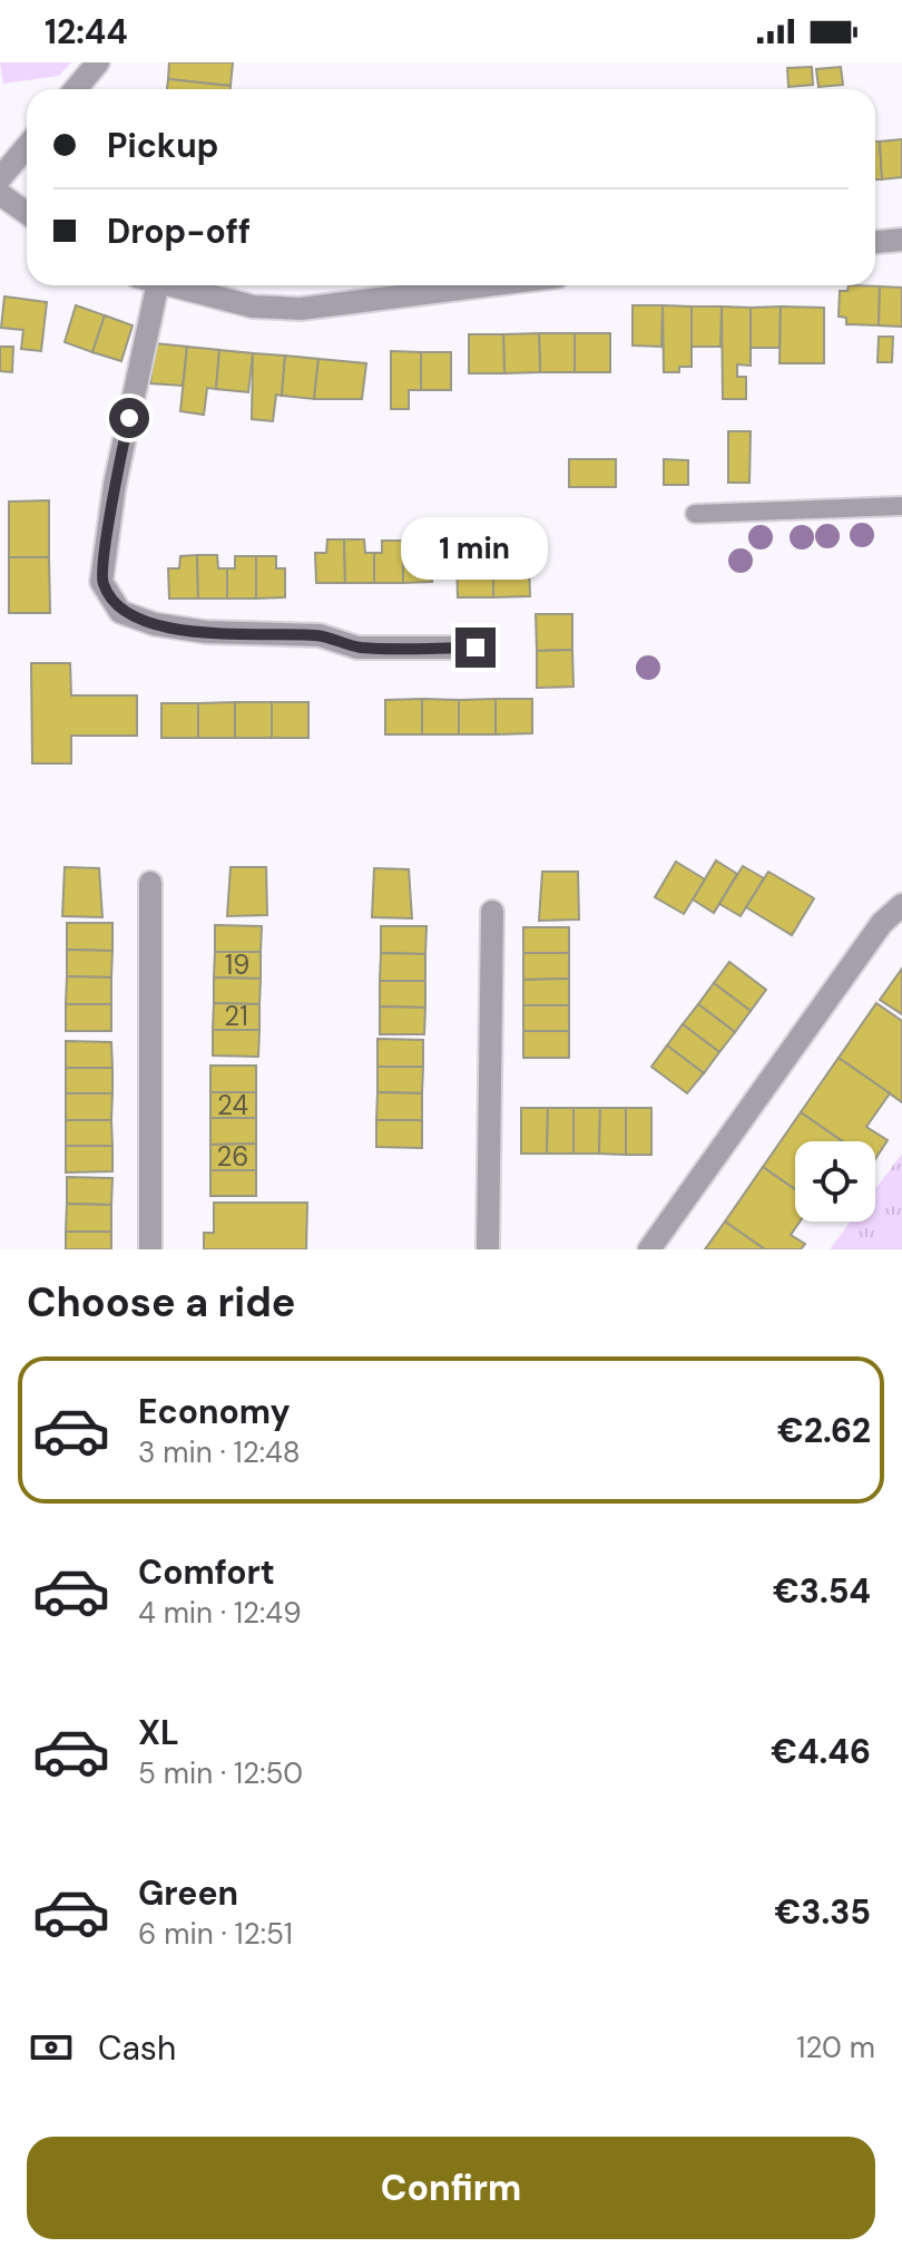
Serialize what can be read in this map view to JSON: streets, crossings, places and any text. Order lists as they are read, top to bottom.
{
  "house_numbers": [
    "19",
    "21",
    "24",
    "26"
  ],
  "page": {
    "status": "12:44",
    "banner": ["Pickup", "Drop-off"],
    "bubble": "1 min",
    "heading": "Choose a ride",
    "list": [
      {
        "name": "Economy",
        "note": "3 min · 12:48",
        "value": "€2.62"
      },
      {
        "name": "Comfort",
        "note": "4 min · 12:49",
        "value": "€3.54"
      },
      {
        "name": "XL",
        "note": "5 min · 12:50",
        "value": "€4.46"
      },
      {
        "name": "Green",
        "note": "6 min · 12:51",
        "value": "€3.35"
      }
    ],
    "pay": ["Cash", "120 m"],
    "buttons": "Confirm"
  }
}
